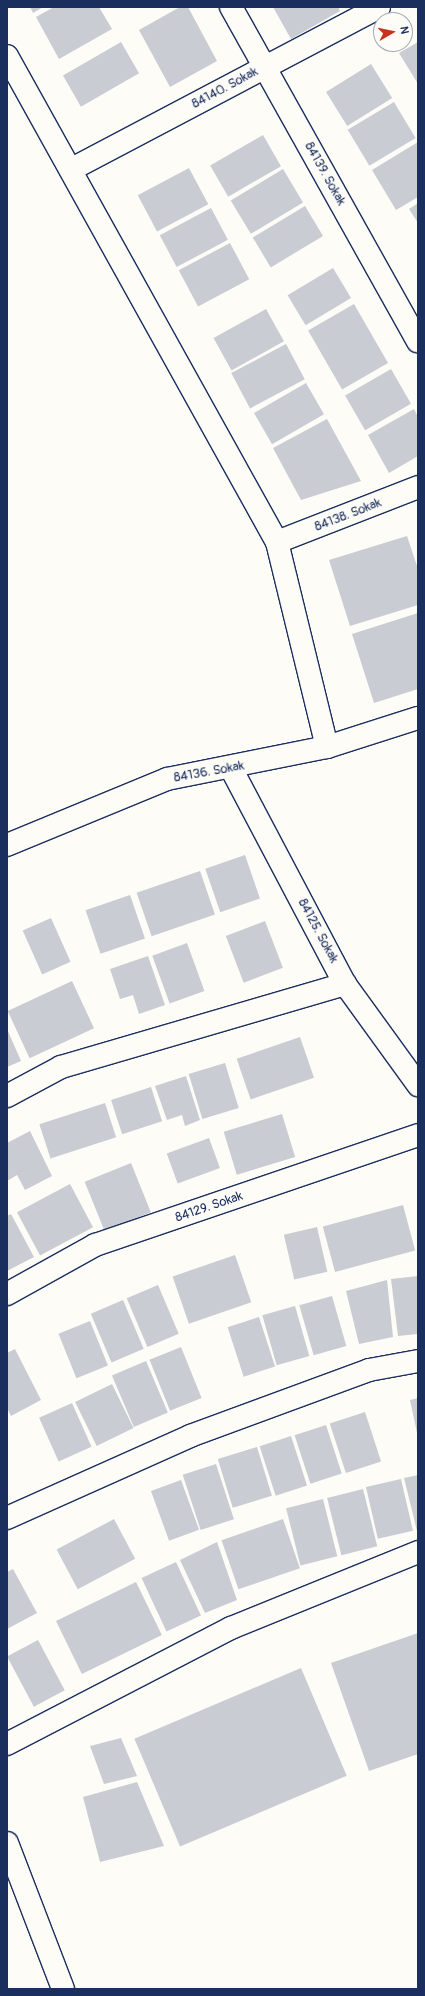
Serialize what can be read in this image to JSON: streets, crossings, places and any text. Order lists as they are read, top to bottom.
{
  "streets": {
    "street": [
      "84140. Sokak",
      "84139. Sokak",
      "84138. Sokak",
      "84136. Sokak",
      "84125. Sokak",
      "84129. Sokak"
    ]
  },
  "crossings": [
    ["84140. Sokak", "84139. Sokak"],
    ["84136. Sokak", "84125. Sokak"]
  ],
  "north": "right"
}
